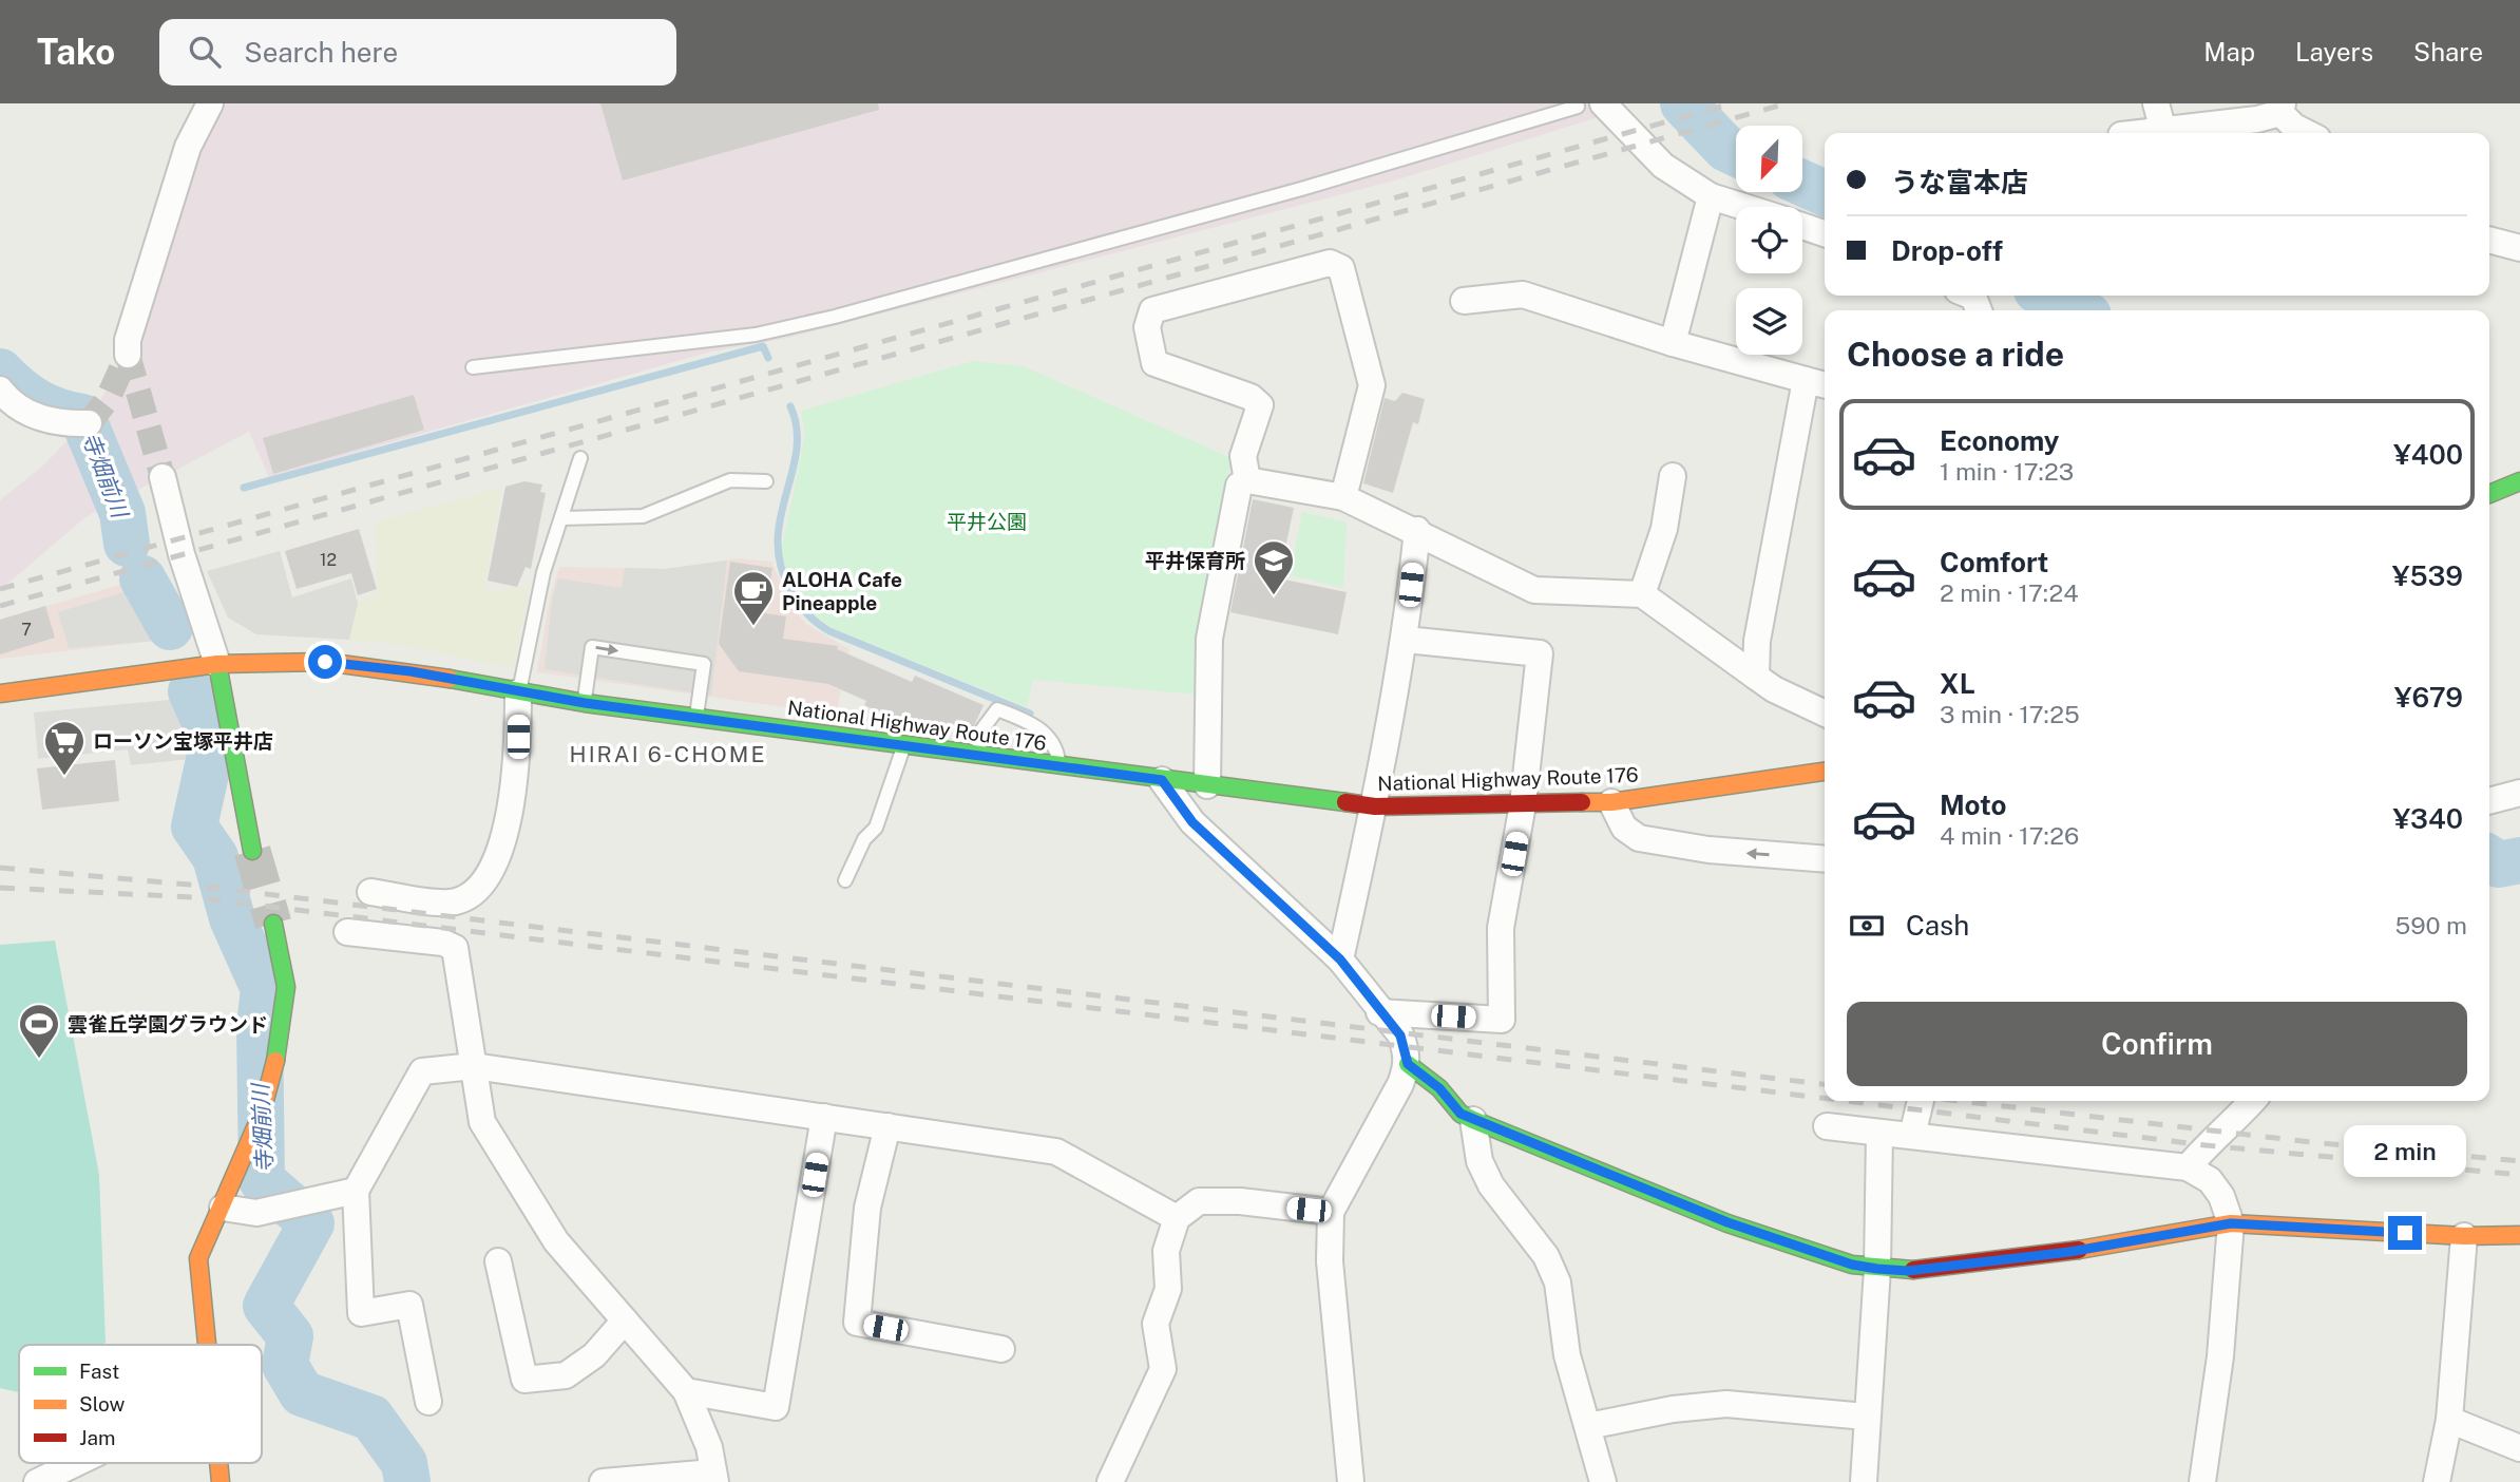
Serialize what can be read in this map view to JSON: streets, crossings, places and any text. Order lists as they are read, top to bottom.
{
  "streets": {
    "main road": ["National Highway Route 176"]
  },
  "districts": ["HIRAI 6-CHOME"],
  "water": ["寺畑前川"],
  "parks": ["平井公園"],
  "places": {
    "school or university": ["平井保育所"],
    "cafe": ["ALOHA Cafe Pineapple"],
    "supermarket": ["ローソン宝塚平井店"],
    "sports": ["雲雀丘学園グラウンド"]
  },
  "house_numbers": ["12", "7"],
  "legend": ["Fast", "Slow", "Jam"],
  "north": "bottom left",
  "page": {
    "header": "Tako",
    "search": "Search here",
    "nav": ["Map", "Layers", "Share"],
    "banner": ["うな富本店", "Drop-off"],
    "heading": "Choose a ride",
    "list": [
      {
        "name": "Economy",
        "note": "1 min · 17:23",
        "value": "¥400"
      },
      {
        "name": "Comfort",
        "note": "2 min · 17:24",
        "value": "¥539"
      },
      {
        "name": "XL",
        "note": "3 min · 17:25",
        "value": "¥679"
      },
      {
        "name": "Moto",
        "note": "4 min · 17:26",
        "value": "¥340"
      }
    ],
    "pay": ["Cash", "590 m"],
    "buttons": "Confirm",
    "bubble": "2 min"
  }
}
